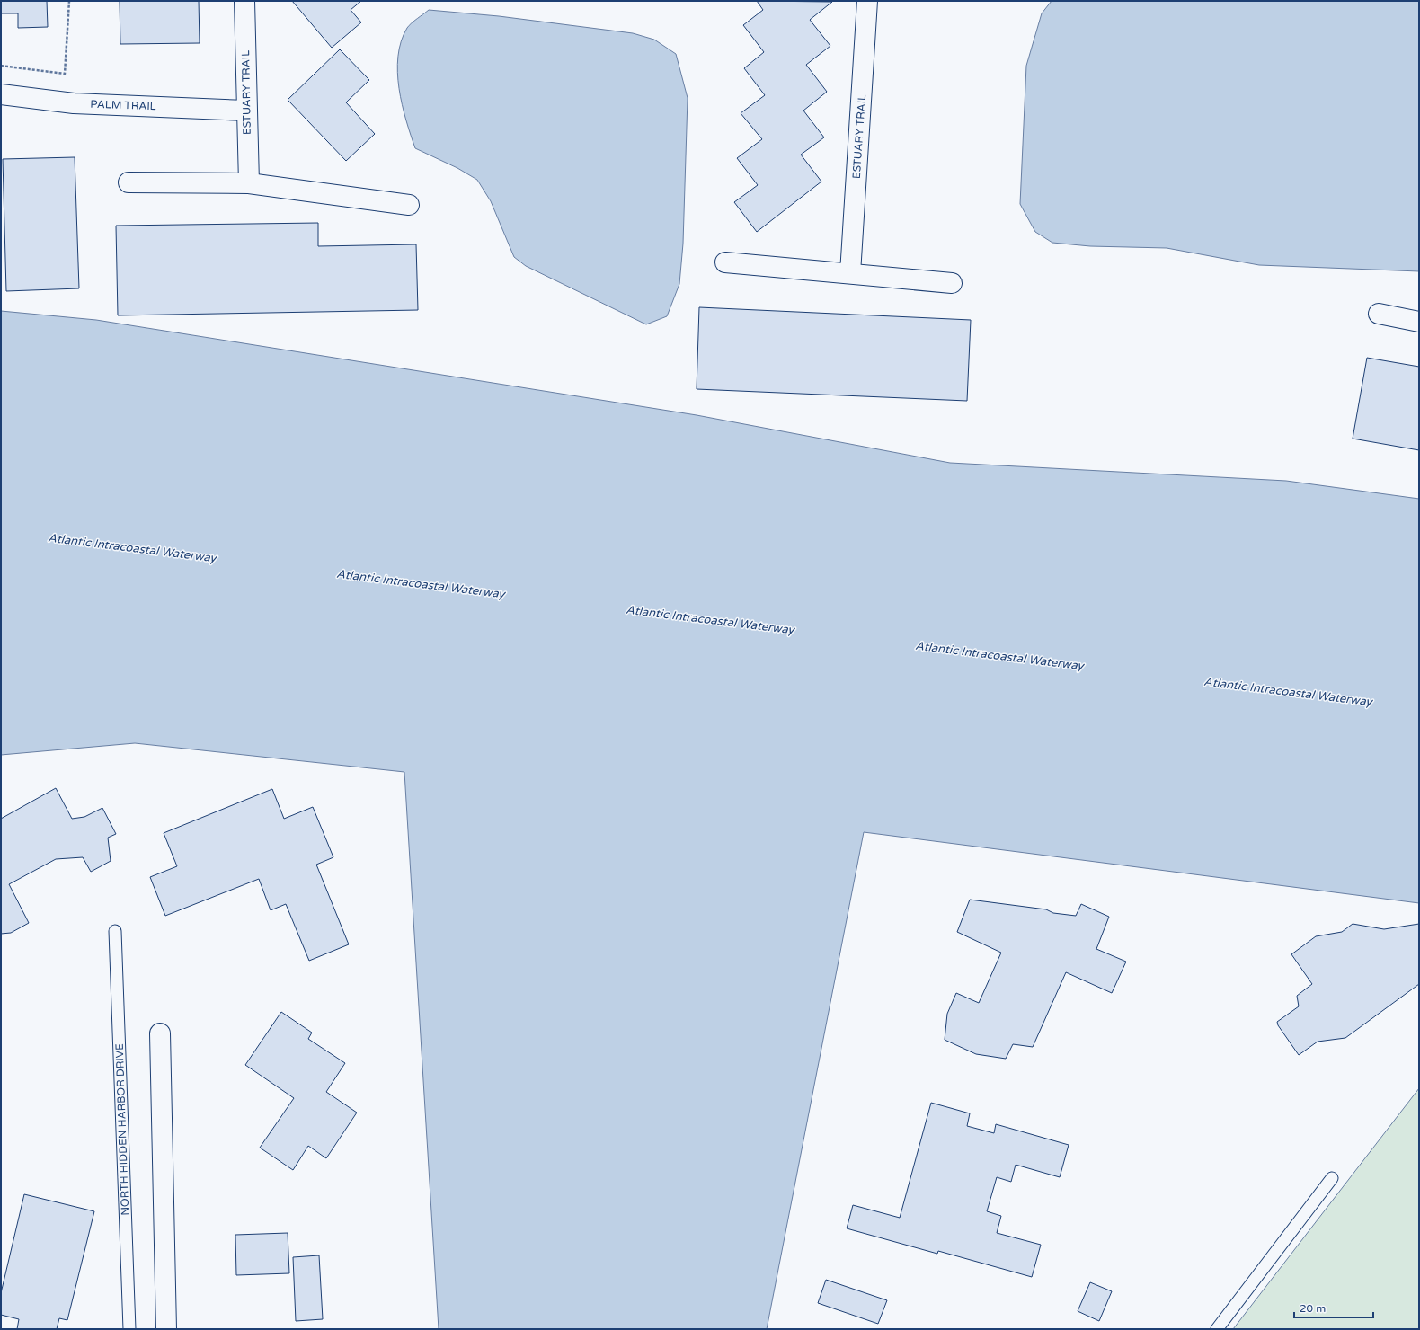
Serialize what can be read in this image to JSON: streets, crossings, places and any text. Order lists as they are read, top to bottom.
{
  "streets": {
    "street": ["ESTUARY TRAIL", "PALM TRAIL"],
    "lane": ["NORTH HIDDEN HARBOR DRIVE"]
  },
  "crossings": [
    ["ESTUARY TRAIL", "PALM TRAIL"]
  ],
  "water": ["Atlantic Intracoastal Waterway"],
  "scale_bar": "20 m"
}
